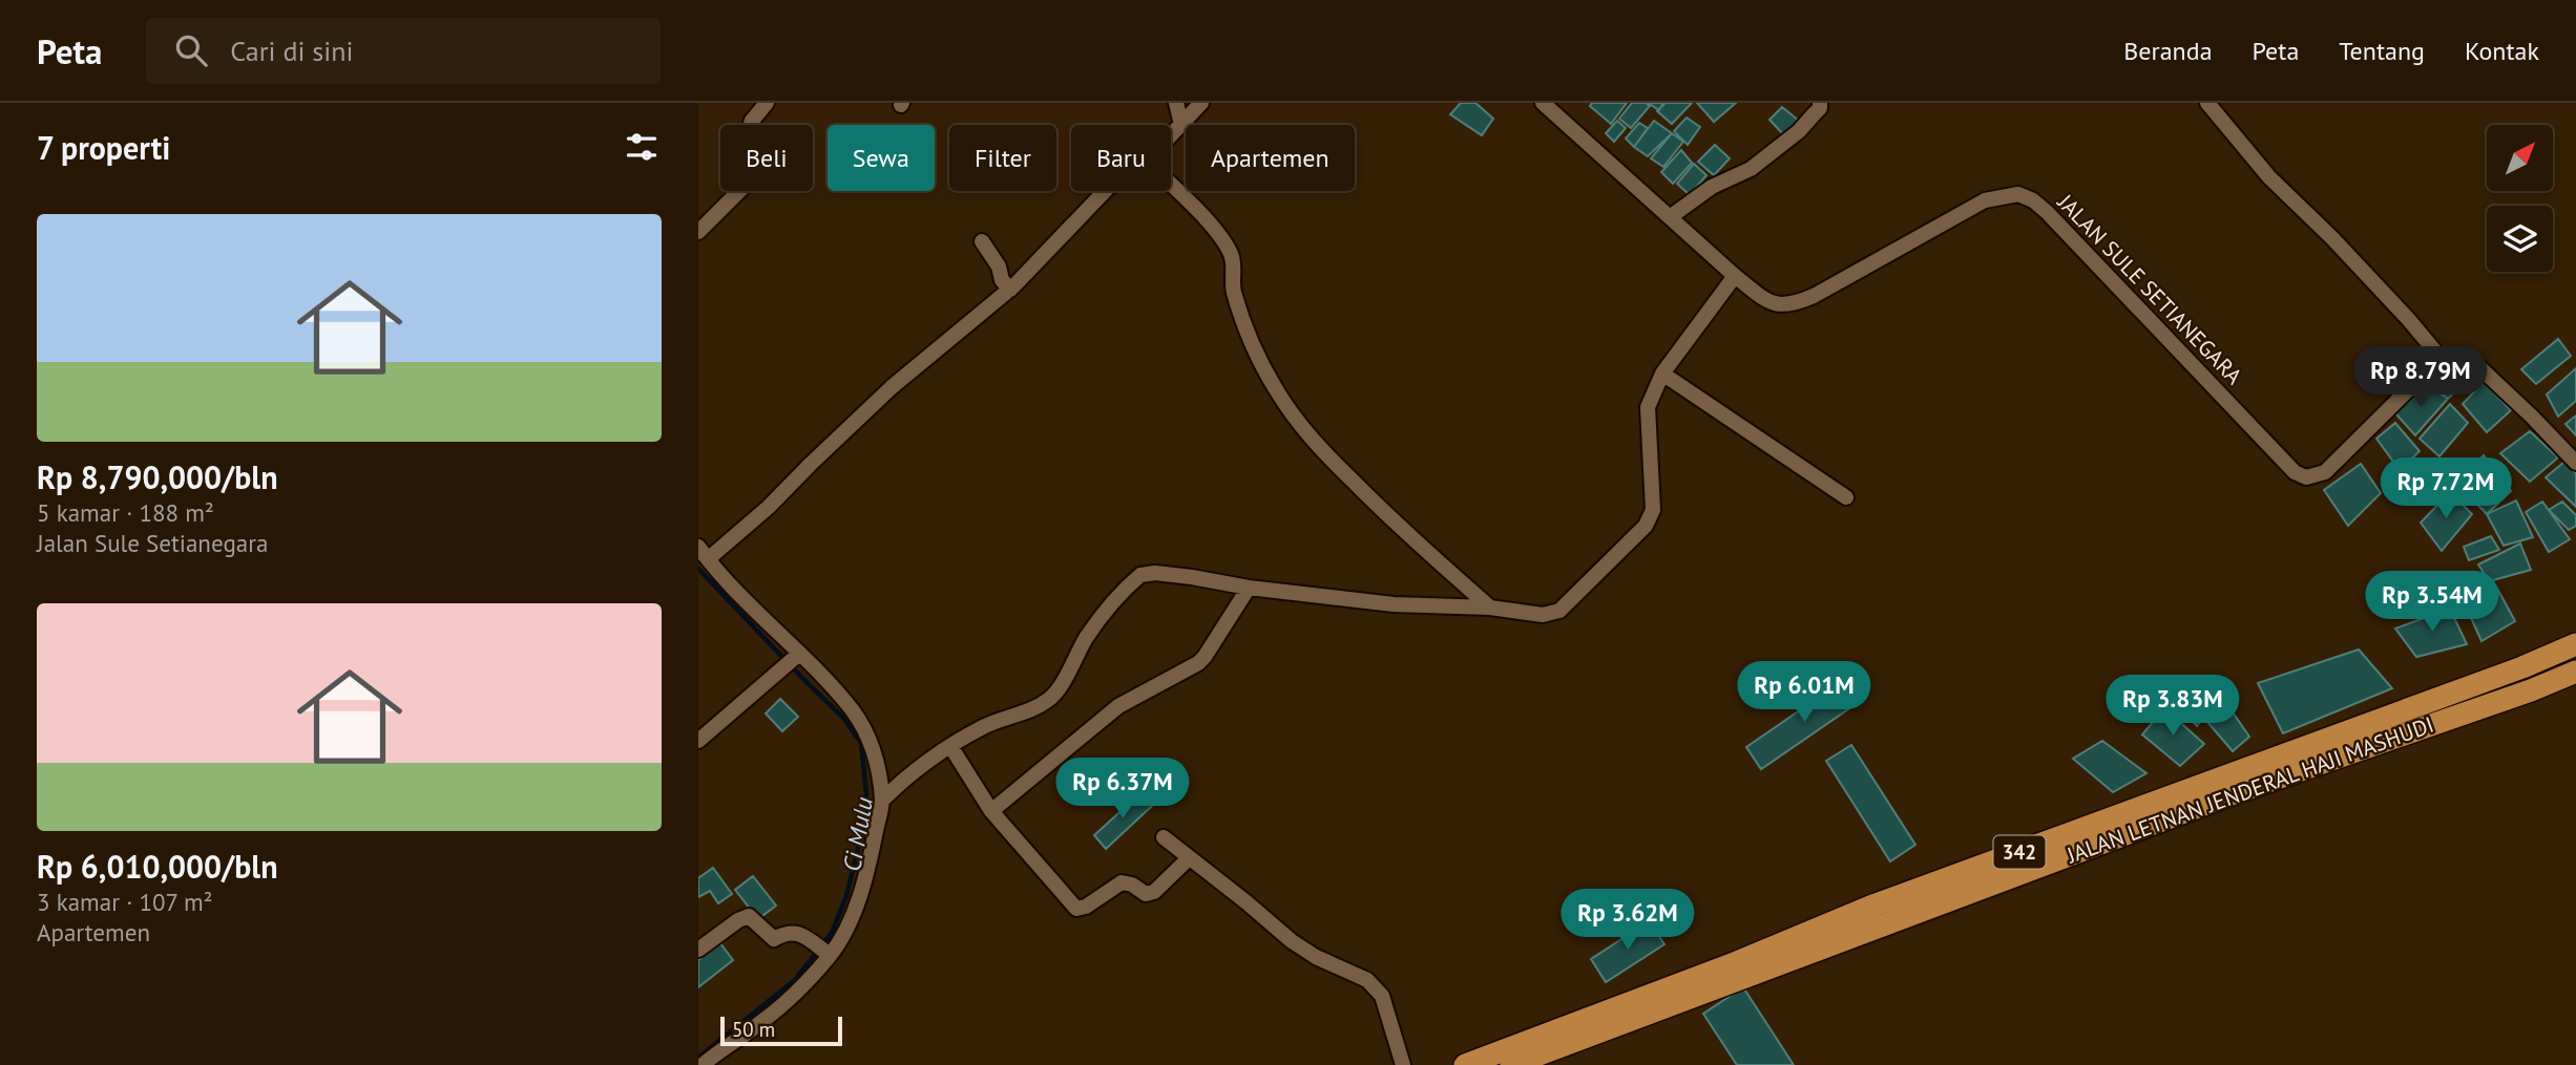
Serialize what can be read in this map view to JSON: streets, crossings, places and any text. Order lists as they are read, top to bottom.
{
  "streets": {
    "main road": ["JALAN LETNAN JENDERAL HAJI MASHUDI", "342"],
    "street": ["JALAN SULE SETIANEGARA"]
  },
  "water": ["Ci Mulu"],
  "scale_bar": "50 m",
  "north": "top right",
  "page": {
    "header": "Peta",
    "search": "Cari di sini",
    "nav": [
      "Beranda",
      "Peta",
      "Tentang",
      "Kontak"
    ],
    "heading": "7 properti",
    "chip": [
      "Beli",
      "Sewa",
      "Filter",
      "Baru",
      "Apartemen"
    ],
    "list": [
      {
        "name": "Rp 8,790,000/bln",
        "note": "5 kamar · 188 m² · Jalan Sule Setianegara"
      },
      {
        "name": "Rp 6,010,000/bln",
        "note": "3 kamar · 107 m² · Apartemen"
      }
    ],
    "price": [
      "Rp 8.79M",
      "Rp 7.72M",
      "Rp 3.54M",
      "Rp 6.01M",
      "Rp 3.83M",
      "Rp 6.37M",
      "Rp 3.62M"
    ],
    "scale": "50 m"
  }
}
